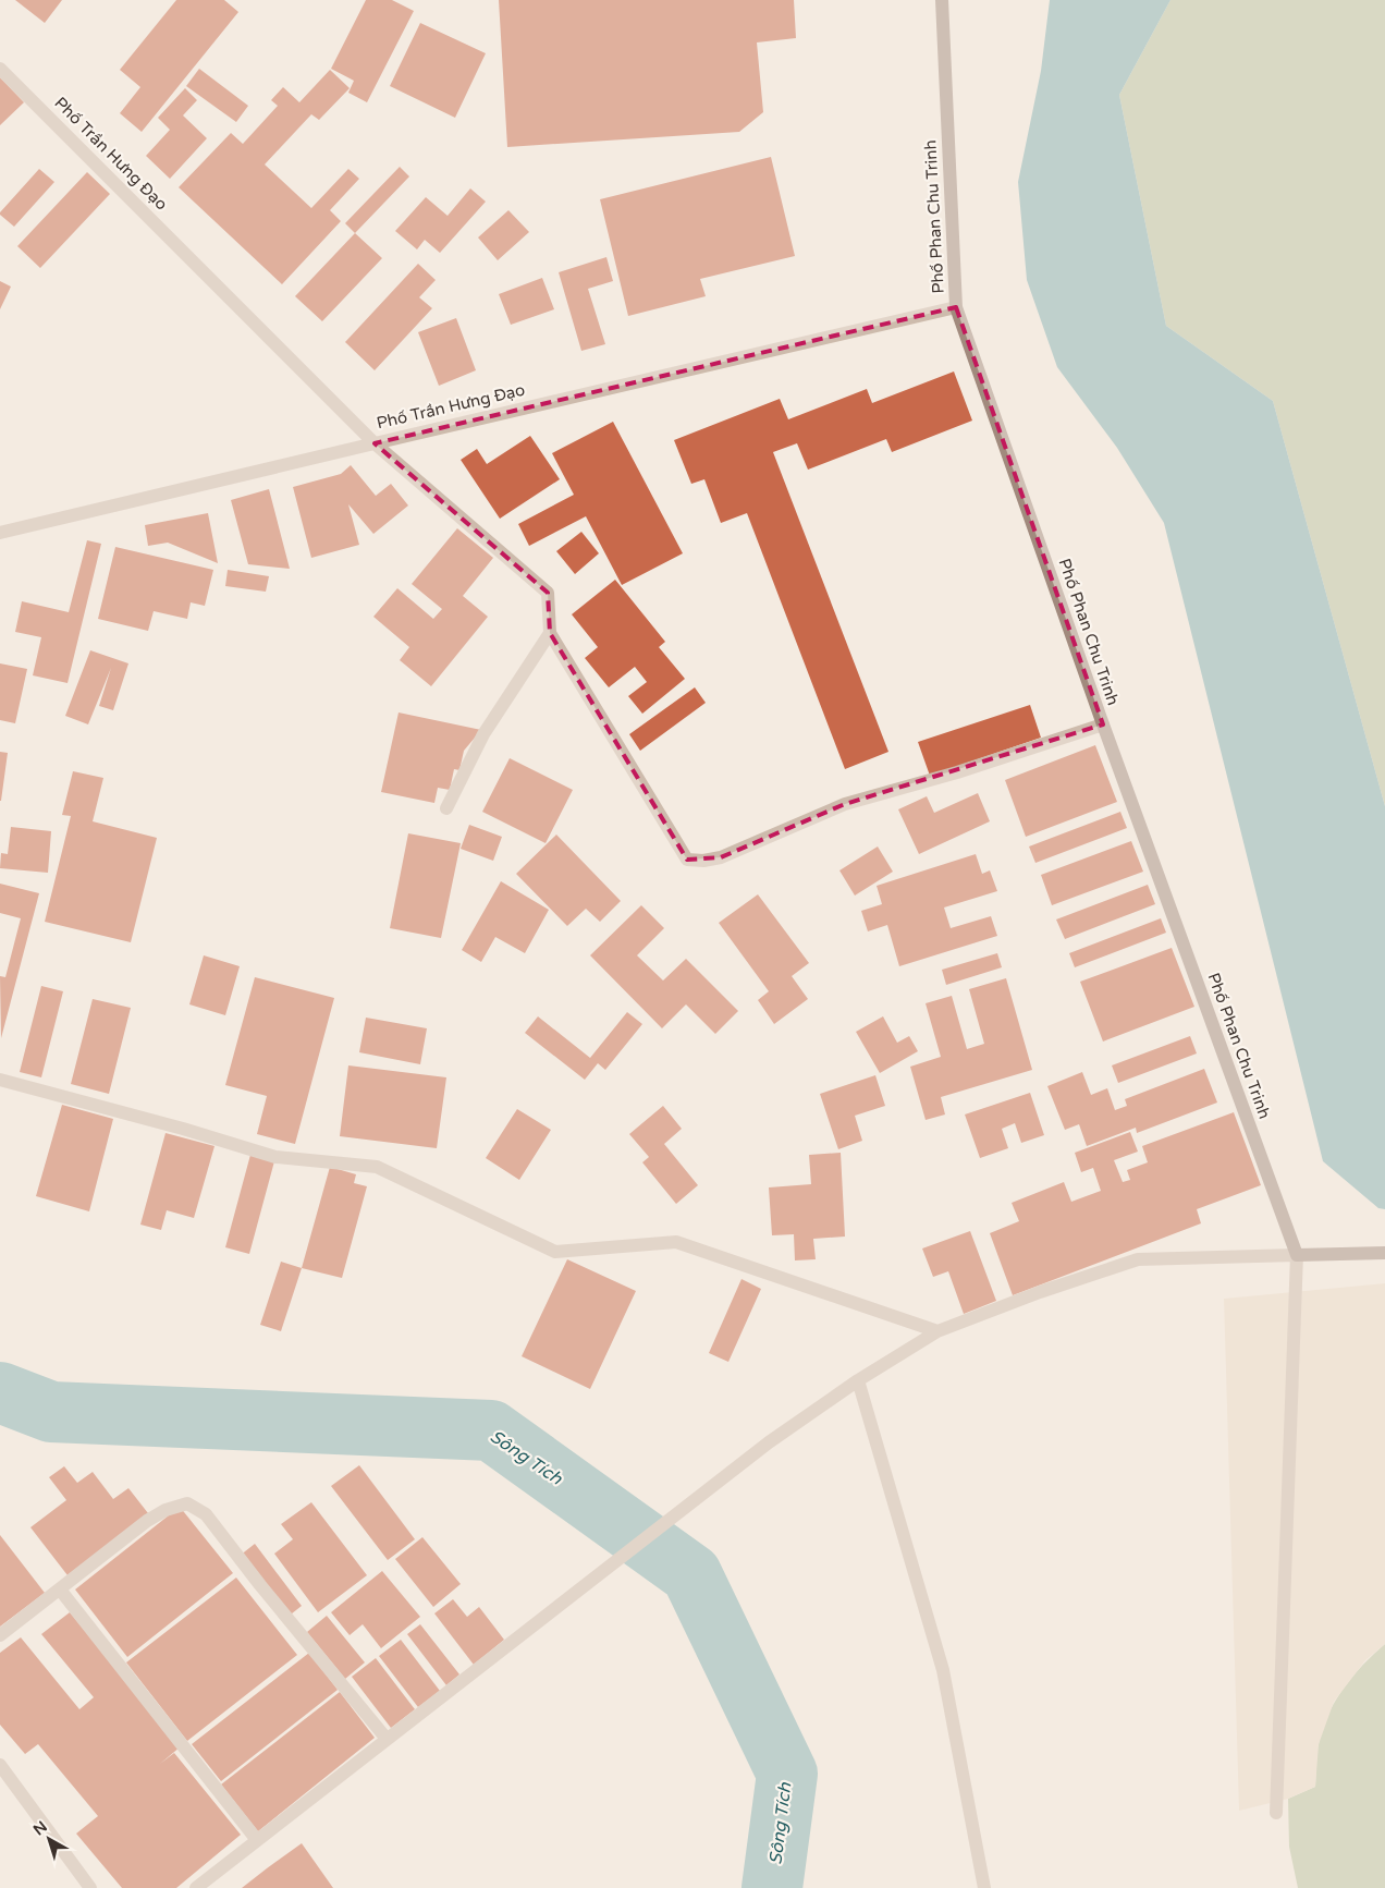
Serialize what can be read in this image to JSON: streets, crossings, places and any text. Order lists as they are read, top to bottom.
{
  "streets": {
    "main road": ["Phố Phan Chu Trinh"],
    "street": ["Phố Trần Hưng Đạo"]
  },
  "crossings": [
    ["Phố Trần Hưng Đạo", "Phố Phan Chu Trinh"]
  ],
  "water": ["Sông Tích"],
  "north": "top left"
}
